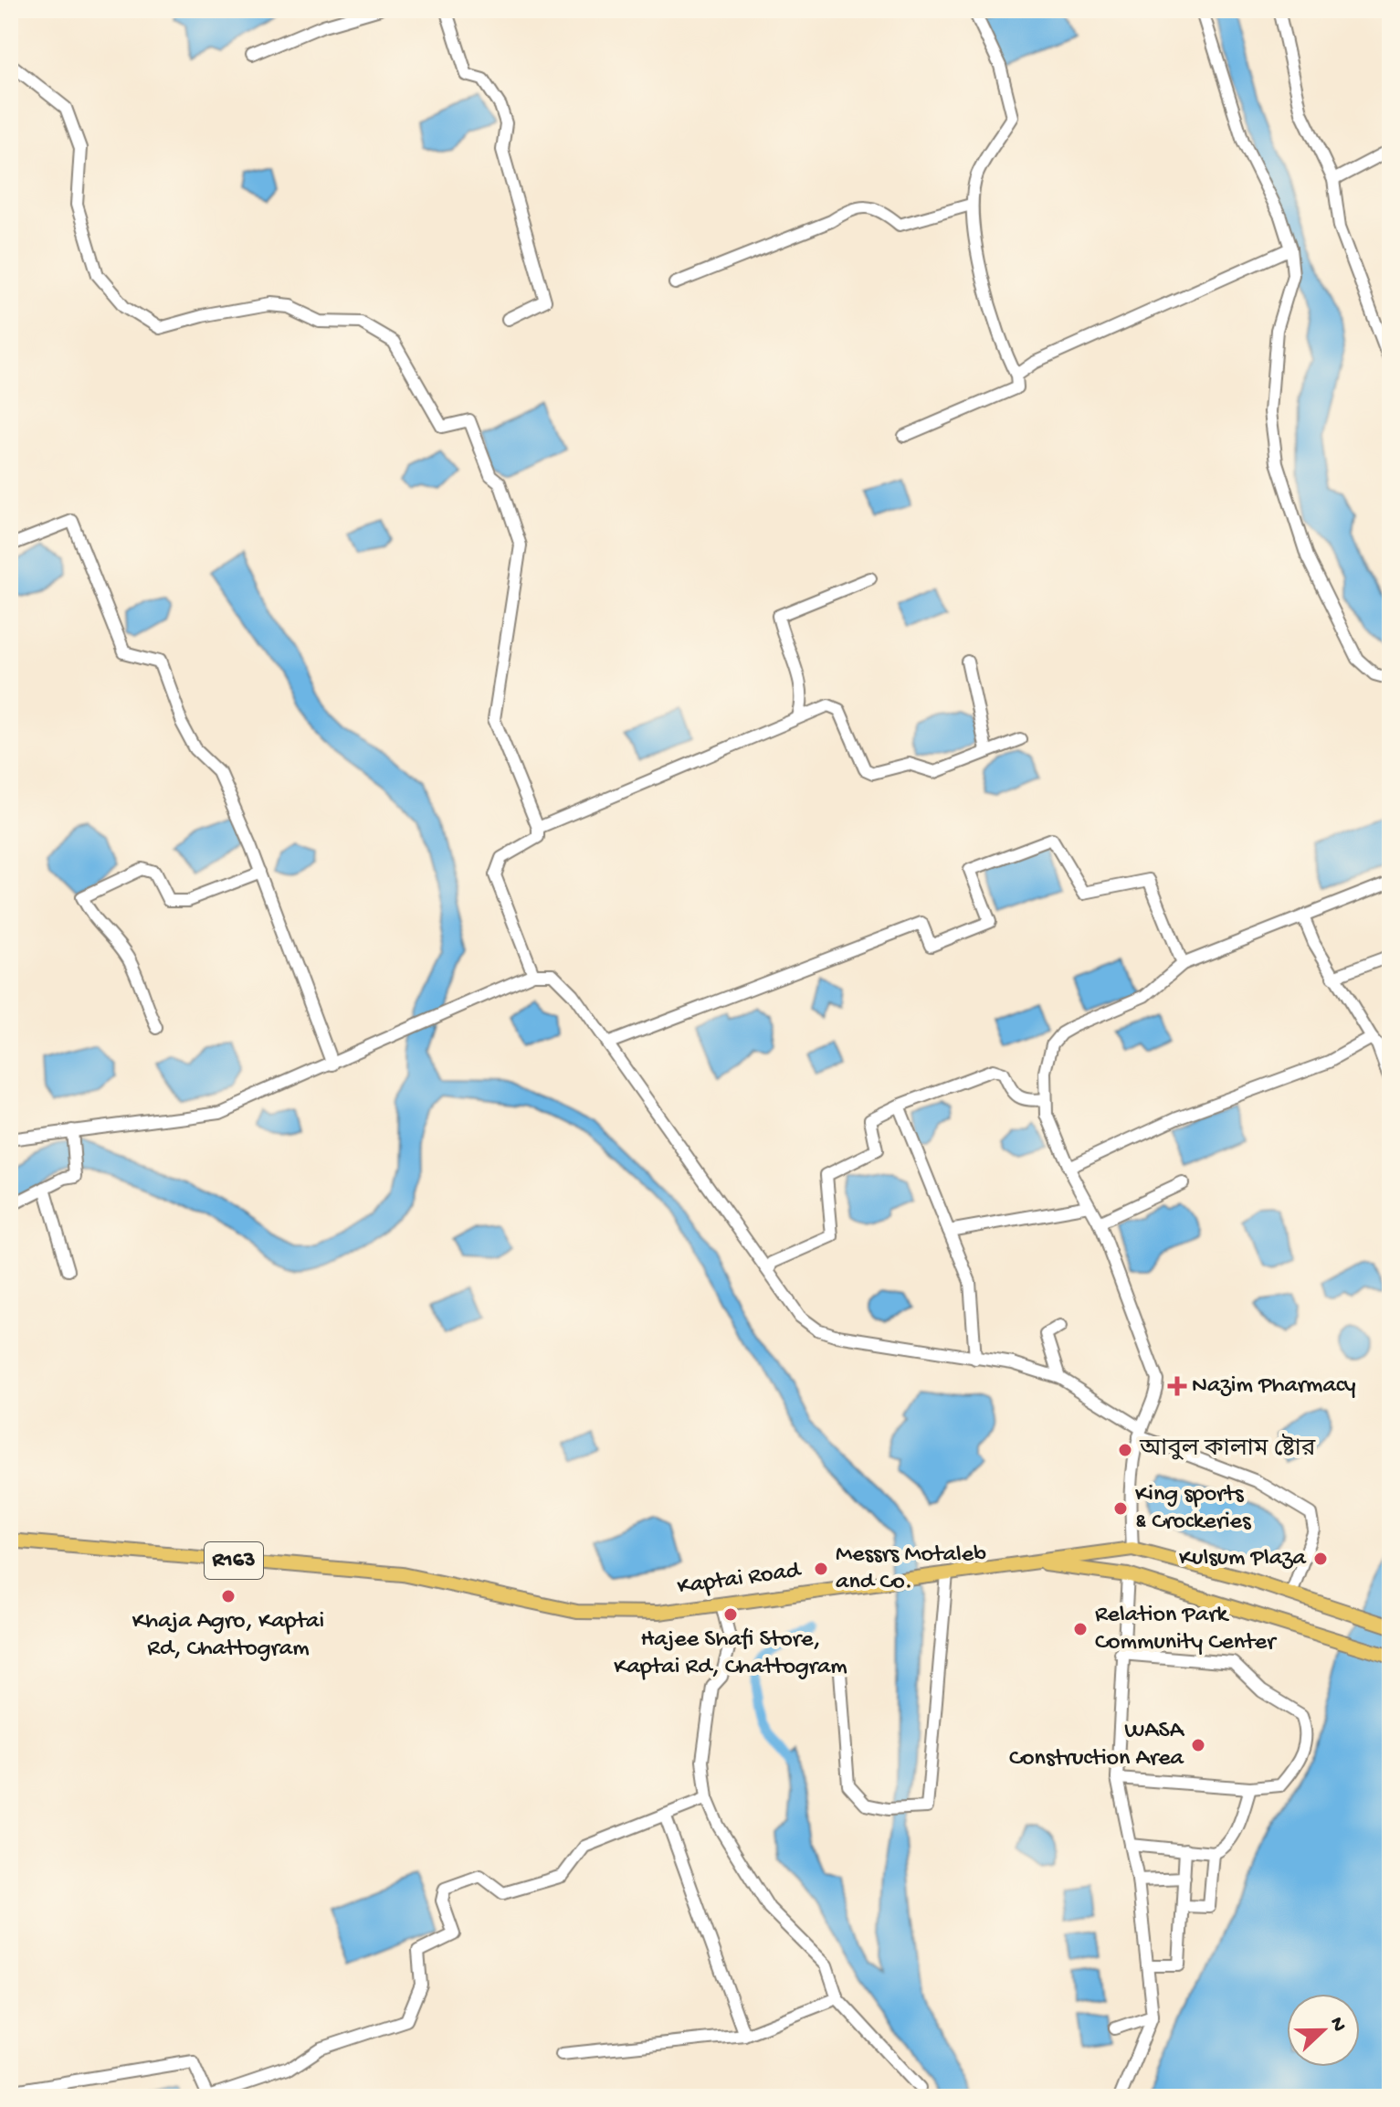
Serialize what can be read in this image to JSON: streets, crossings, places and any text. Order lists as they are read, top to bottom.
{
  "streets": {
    "main road": ["R163", "Kaptai Road"]
  },
  "crossings": [
    ["R163", "Kaptai Road"]
  ],
  "places": {
    "health": ["Nazim Pharmacy"],
    "other": [
      "আবুল কালাম ষ্টোর",
      "King sports & Crockeries",
      "Kulsum Plaza",
      "Messrs Motaleb and Co.",
      "Khaja Agro, Kaptai Rd, Chattogram",
      "Hajee Shafi Store, Kaptai Rd, Chattogram",
      "Relation Park Community Center",
      "WASA Construction Area"
    ]
  },
  "north": "right"
}
